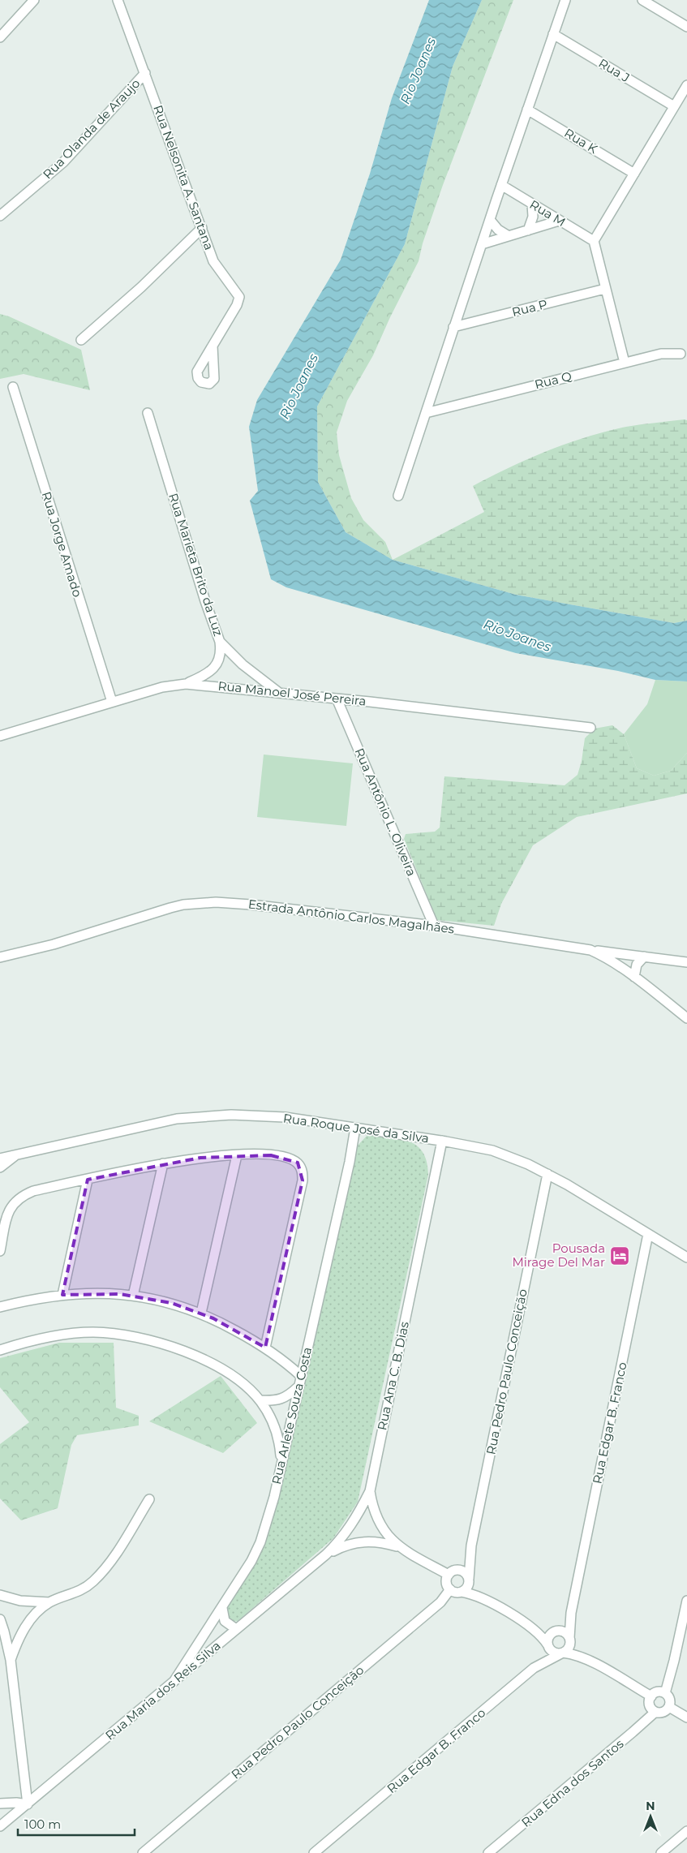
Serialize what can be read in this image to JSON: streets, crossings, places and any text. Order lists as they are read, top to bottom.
{
  "streets": {
    "street": [
      "Rua J",
      "Rua Olanda de Araujo",
      "Rua K",
      "Rua Nelsonita A. Santana",
      "Rua M",
      "Rua P",
      "Rua Q",
      "Rua Jorge Amado",
      "Rua Marieta Brito da Luz",
      "Rua Manoel José Pereira",
      "Rua Antônio L. Oliveira",
      "Estrada Antônio Carlos Magalhães",
      "Rua Roque José da Silva",
      "Rua Pedro Paulo Conceição",
      "Rua Ana C. B. Dias",
      "Rua Arlete Souza Costa",
      "Rua Edgar B. Franco",
      "Rua Maria dos Reis Silva",
      "Rua Edna dos Santos"
    ]
  },
  "crossings": [
    ["Rua Olanda de Araujo", "Rua Nelsonita A. Santana"],
    ["Rua Jorge Amado", "Rua Manoel José Pereira"],
    ["Rua Marieta Brito da Luz", "Rua Manoel José Pereira"],
    ["Rua Manoel José Pereira", "Rua Antônio L. Oliveira"],
    ["Rua Antônio L. Oliveira", "Estrada Antônio Carlos Magalhães"],
    ["Rua Roque José da Silva", "Rua Pedro Paulo Conceição"],
    ["Rua Roque José da Silva", "Rua Ana C. B. Dias"],
    ["Rua Roque José da Silva", "Rua Arlete Souza Costa"],
    ["Rua Roque José da Silva", "Rua Edgar B. Franco"],
    ["Rua Pedro Paulo Conceição", "Rua Ana C. B. Dias"],
    ["Rua Ana C. B. Dias", "Rua Maria dos Reis Silva"],
    ["Rua Arlete Souza Costa", "Rua Maria dos Reis Silva"]
  ],
  "water": ["Rio Joanes"],
  "places": {
    "hotel": ["Pousada Mirage Del Mar"]
  },
  "scale_bar": "100 m",
  "north": "top"
}
